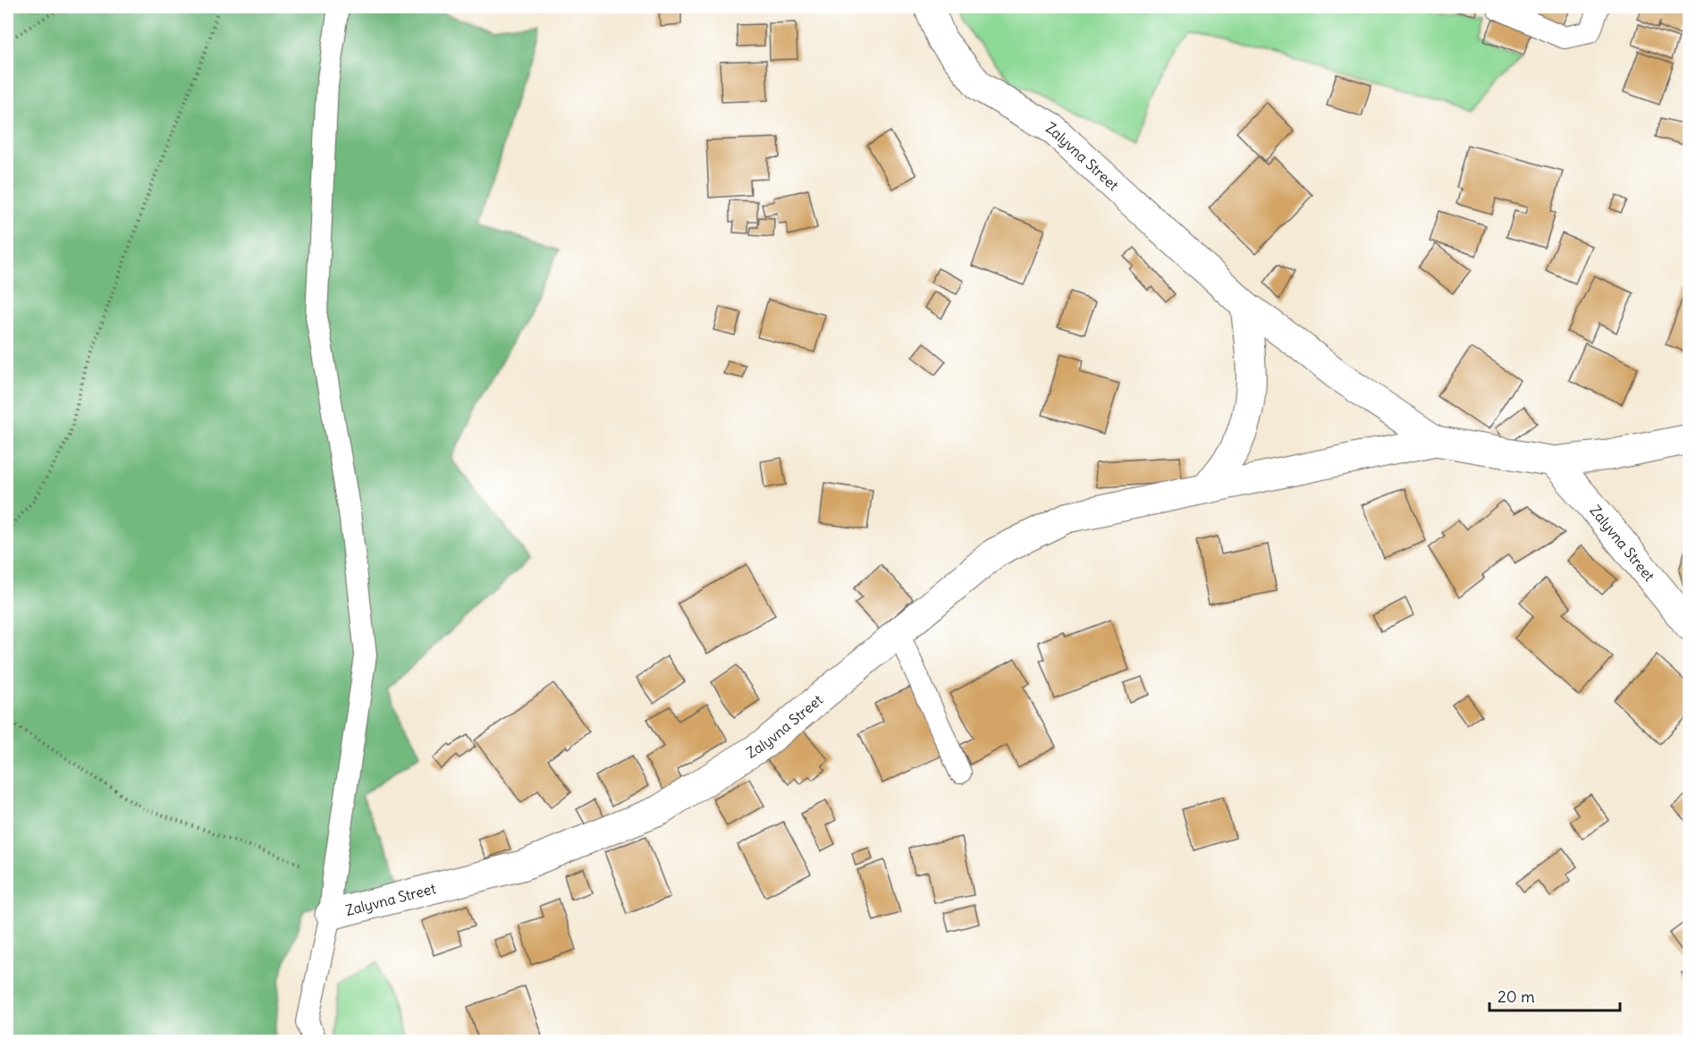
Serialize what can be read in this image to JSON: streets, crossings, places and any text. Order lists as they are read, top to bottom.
{
  "streets": {
    "street": ["Zalyvna Street"]
  },
  "scale_bar": "20 m"
}
